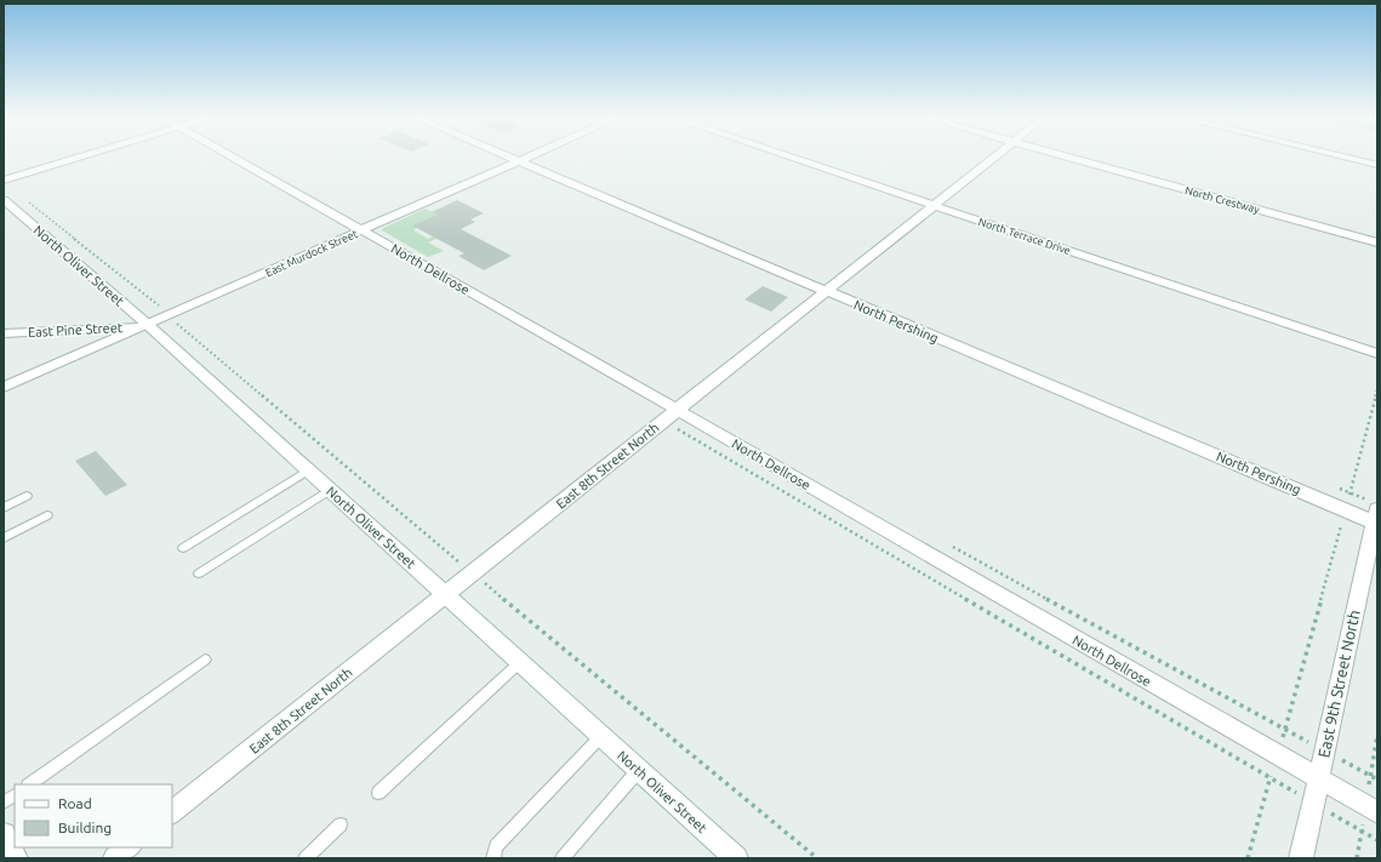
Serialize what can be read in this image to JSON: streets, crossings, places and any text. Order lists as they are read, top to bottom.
{
  "streets": {
    "street": [
      "North Crestway",
      "North Terrace Drive",
      "East Murdock Street",
      "North Oliver Street",
      "North Dellrose",
      "North Pershing",
      "East Pine Street",
      "East 8th Street North",
      "East 9th Street North"
    ]
  },
  "crossings": [
    ["North Terrace Drive", "East 8th Street North"],
    ["East Murdock Street", "North Oliver Street"],
    ["East Murdock Street", "North Dellrose"],
    ["East Murdock Street", "North Pershing"],
    ["East Murdock Street", "East Pine Street"],
    ["North Oliver Street", "East Pine Street"],
    ["North Oliver Street", "East 8th Street North"],
    ["North Dellrose", "East 8th Street North"],
    ["North Dellrose", "East 9th Street North"],
    ["North Pershing", "East 8th Street North"],
    ["North Pershing", "East 9th Street North"]
  ],
  "legend": ["Road", "Building"]
}
